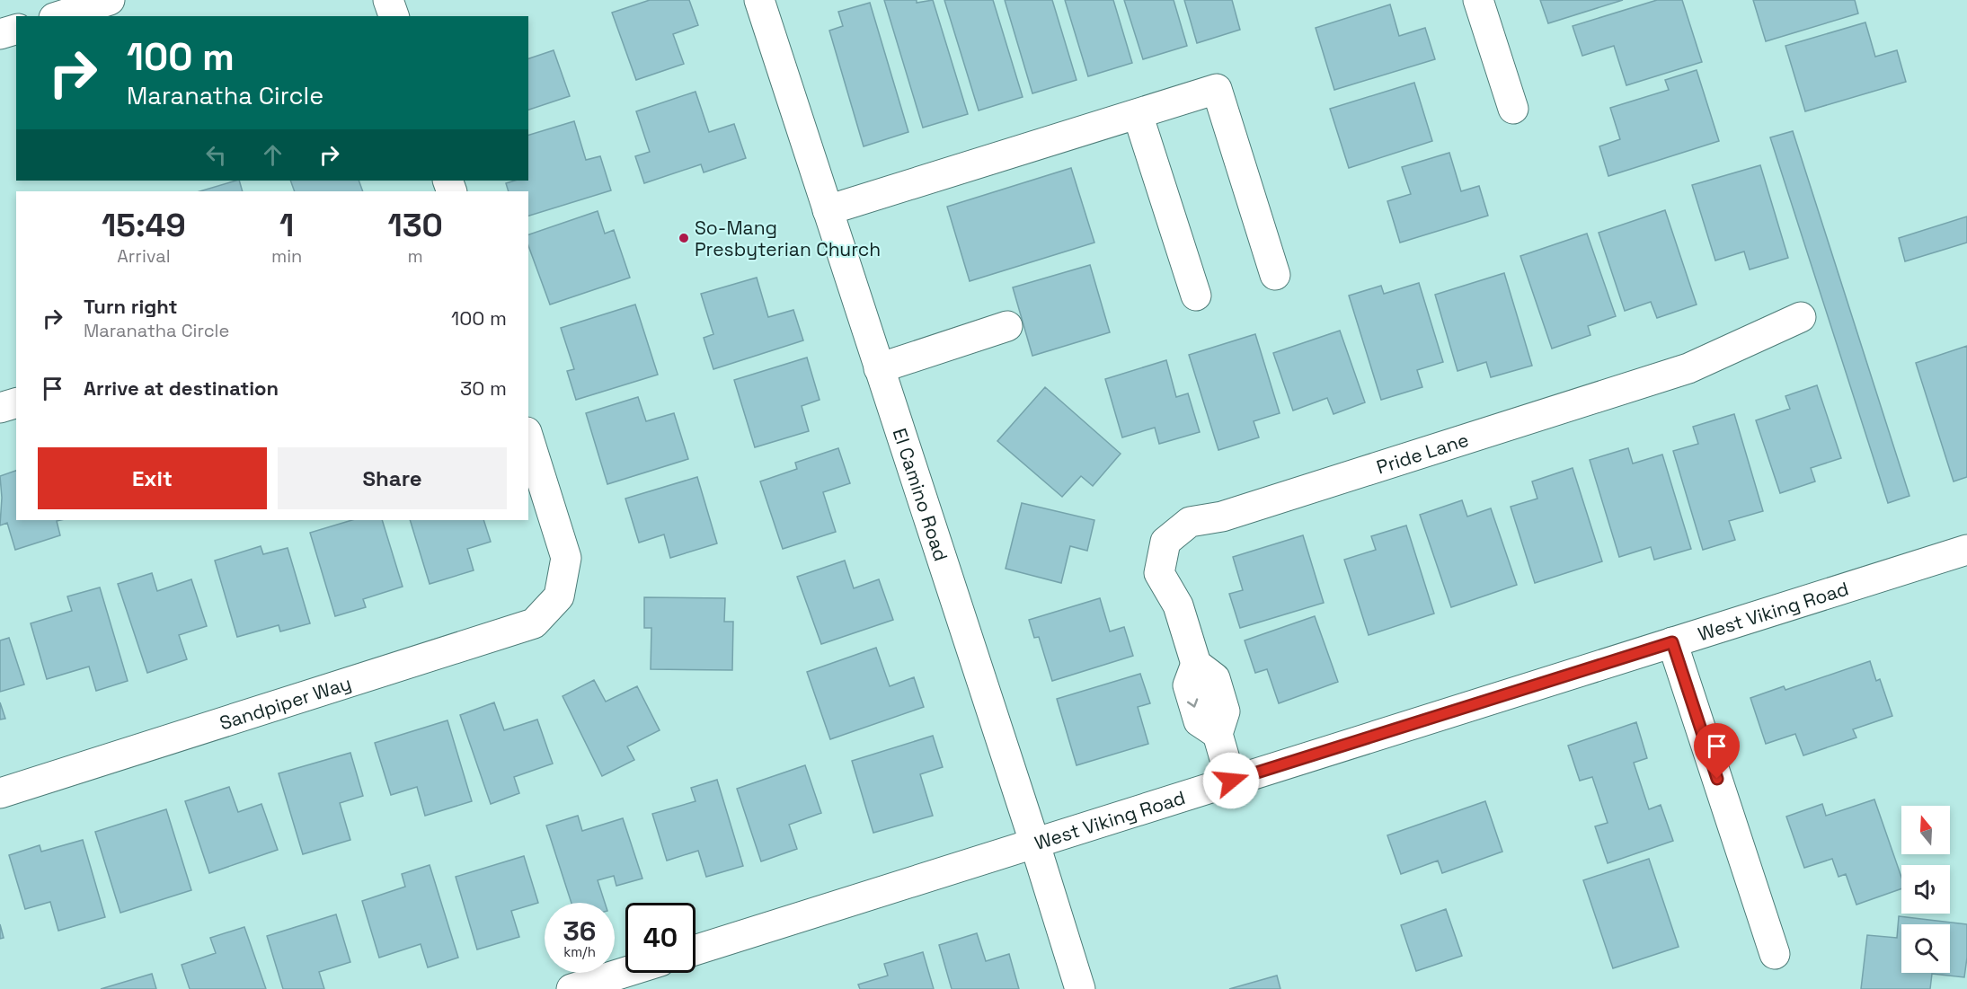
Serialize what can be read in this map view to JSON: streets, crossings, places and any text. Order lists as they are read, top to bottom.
{
  "streets": {
    "street": [
      "Pride Lane",
      "El Camino Road",
      "West Viking Road",
      "Sandpiper Way"
    ]
  },
  "crossings": [
    ["Pride Lane", "West Viking Road"],
    ["El Camino Road", "West Viking Road"]
  ],
  "places": ["So-Mang Presbyterian Church"],
  "north": "top",
  "page": {
    "turn": ["100 m", "Maranatha Circle"],
    "eta": [
      "15:49",
      "Arrival",
      "1",
      "min",
      "130",
      "m"
    ],
    "list": [
      {
        "name": "Turn right",
        "note": "Maranatha Circle",
        "value": "100 m"
      },
      {
        "name": "Arrive at destination",
        "value": "30 m"
      }
    ],
    "buttons": ["Exit", "Share"],
    "speed": "36 km/h",
    "limit": "40"
  }
}
